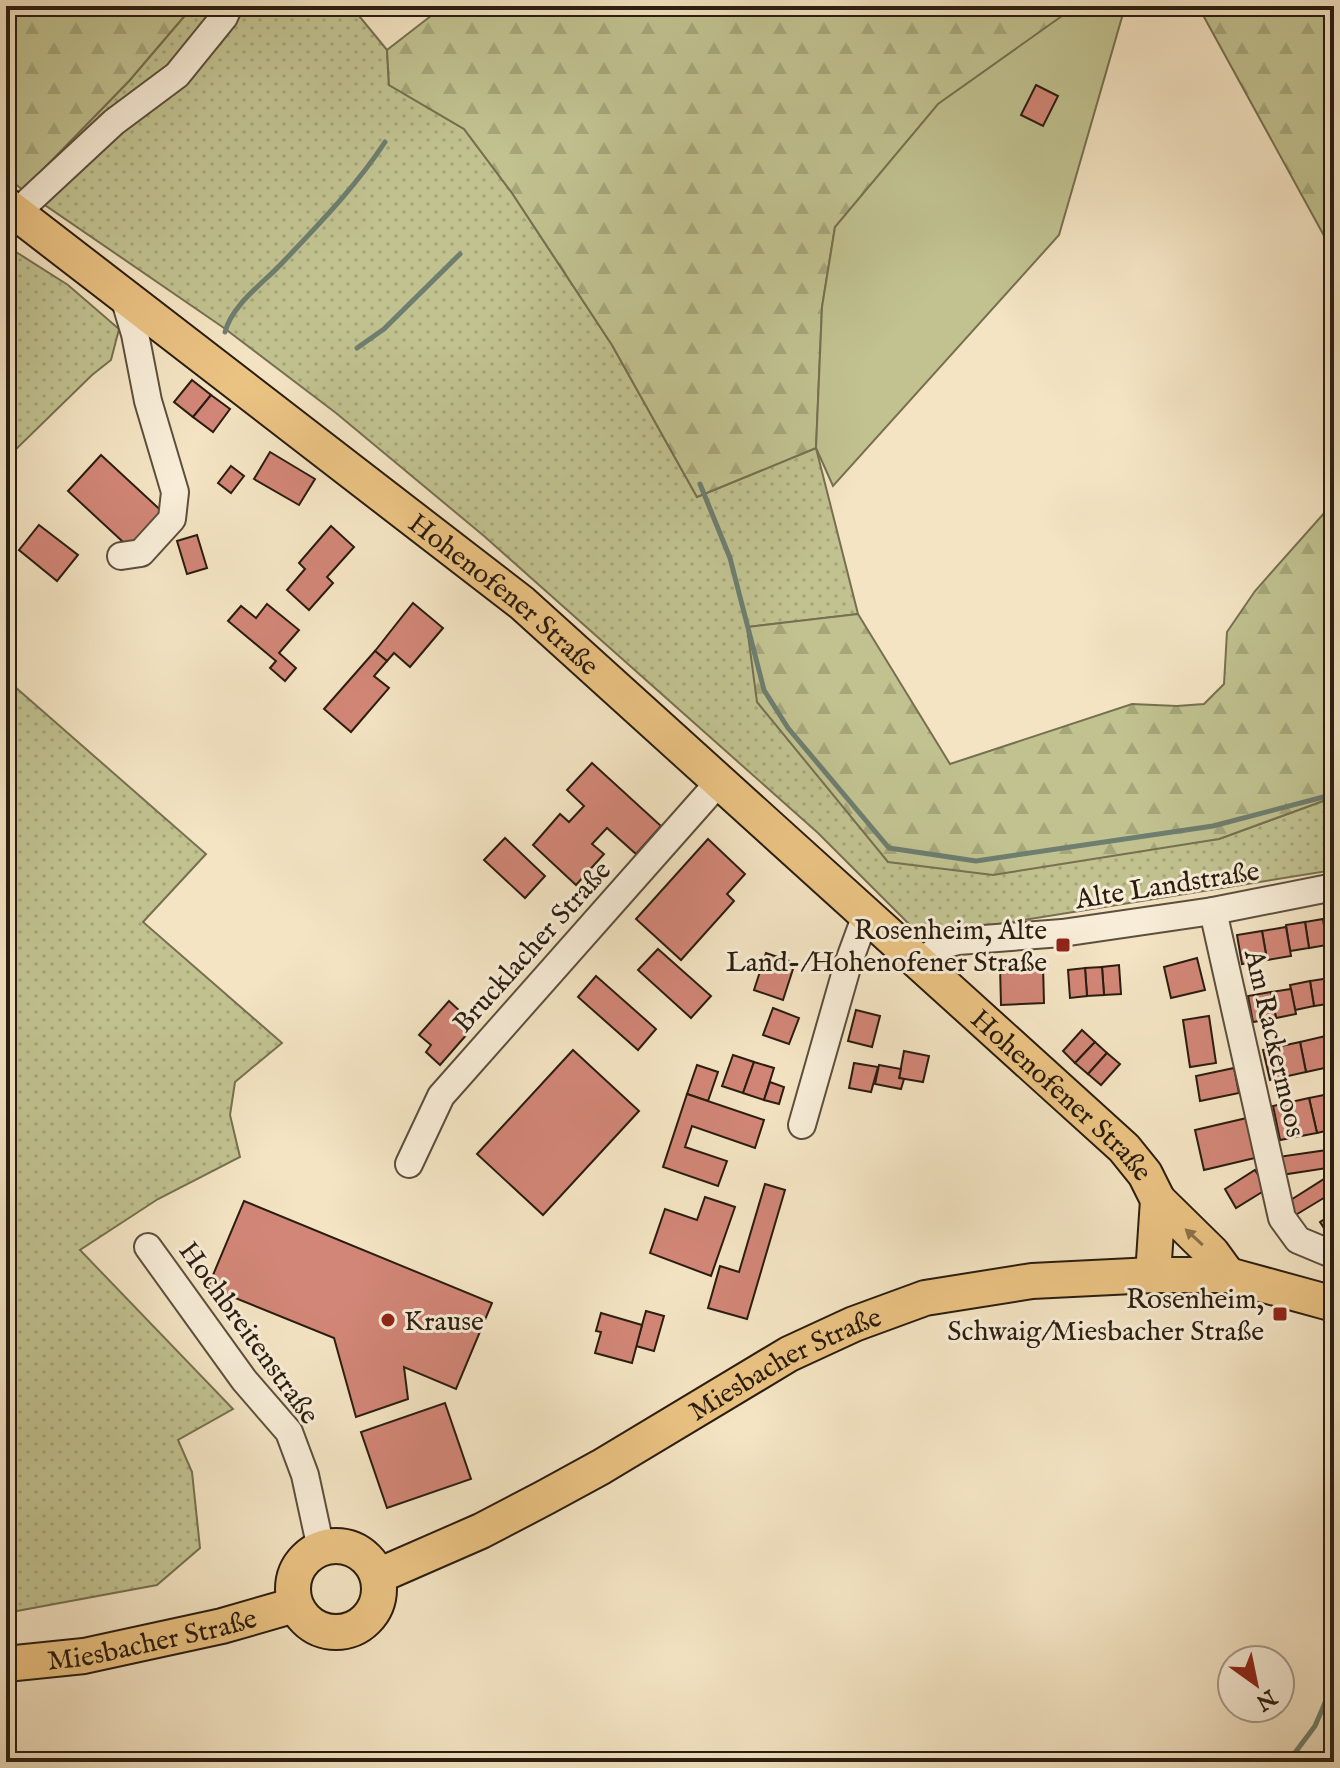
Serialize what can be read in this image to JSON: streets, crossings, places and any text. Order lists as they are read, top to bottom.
{
  "streets": {
    "main road": ["Hohenofener Straße", "Miesbacher Straße"],
    "street": [
      "Alte Landstraße",
      "Brucklacher Straße",
      "Am Rackermoos",
      "Hochbreitenstraße"
    ]
  },
  "crossings": [
    ["Hohenofener Straße", "Alte Landstraße"],
    ["Hohenofener Straße", "Brucklacher Straße"],
    ["Hohenofener Straße", "Miesbacher Straße"],
    ["Alte Landstraße", "Am Rackermoos"],
    ["Hochbreitenstraße", "Miesbacher Straße"]
  ],
  "places": {
    "transit": ["Rosenheim, Alte Land-/Hohenofener Straße", "Rosenheim, Schwaig/Miesbacher Straße"],
    "other": ["Krause"]
  },
  "north": "bottom right"
}
